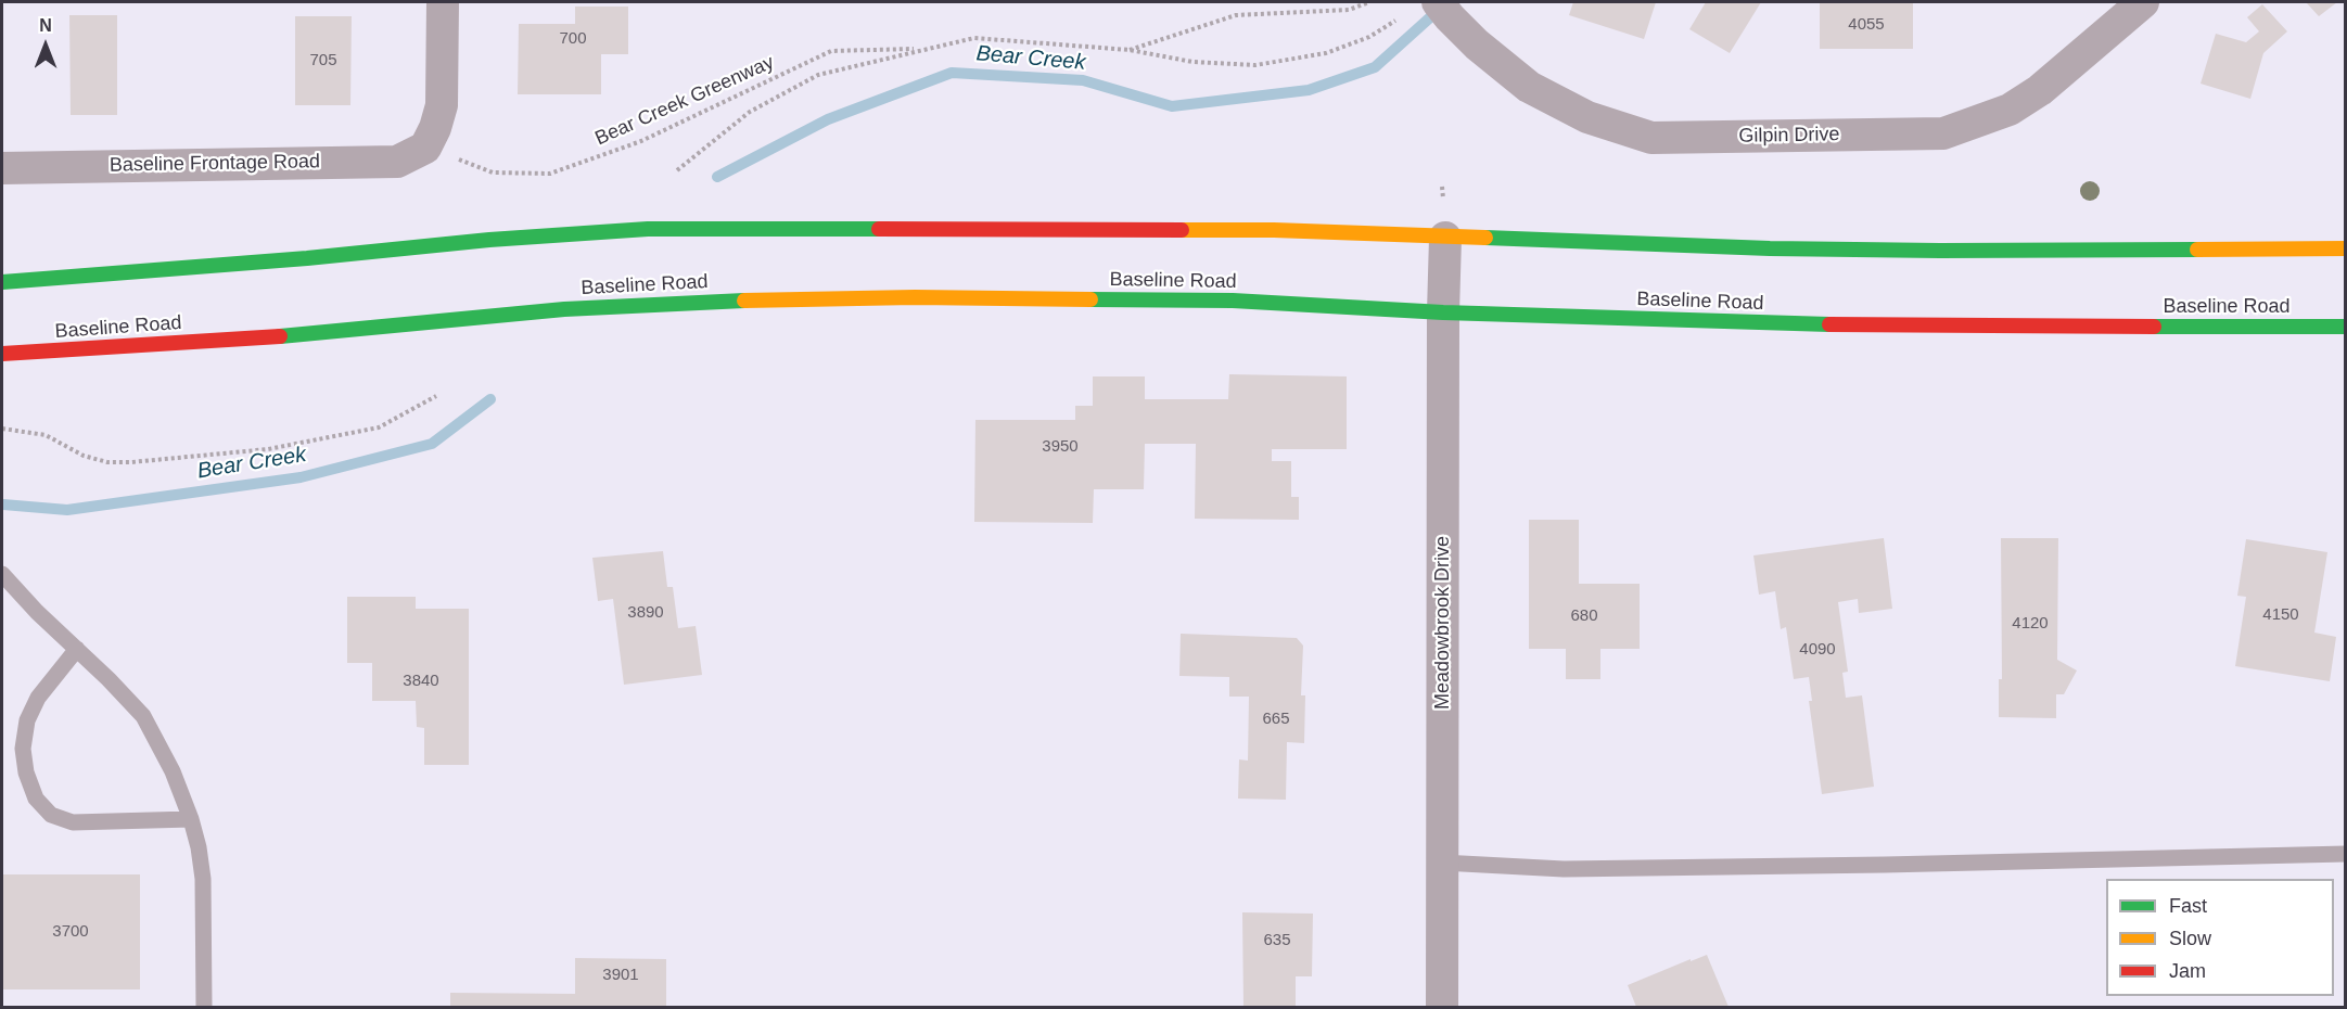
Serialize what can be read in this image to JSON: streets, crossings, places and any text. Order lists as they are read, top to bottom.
{
  "streets": {
    "main road": ["Baseline Road"],
    "street": ["Gilpin Drive", "Baseline Frontage Road", "Meadowbrook Drive"],
    "path": ["Bear Creek Greenway"]
  },
  "crossings": [
    ["Bear Creek Greenway", "Baseline Frontage Road"],
    ["Baseline Road", "Meadowbrook Drive"]
  ],
  "water": ["Bear Creek"],
  "house_numbers": [
    "4055",
    "700",
    "705",
    "3950",
    "3890",
    "4150",
    "680",
    "4120",
    "4090",
    "3840",
    "665",
    "3700",
    "635",
    "3901"
  ],
  "legend": ["Fast", "Slow", "Jam"],
  "north": "top"
}
